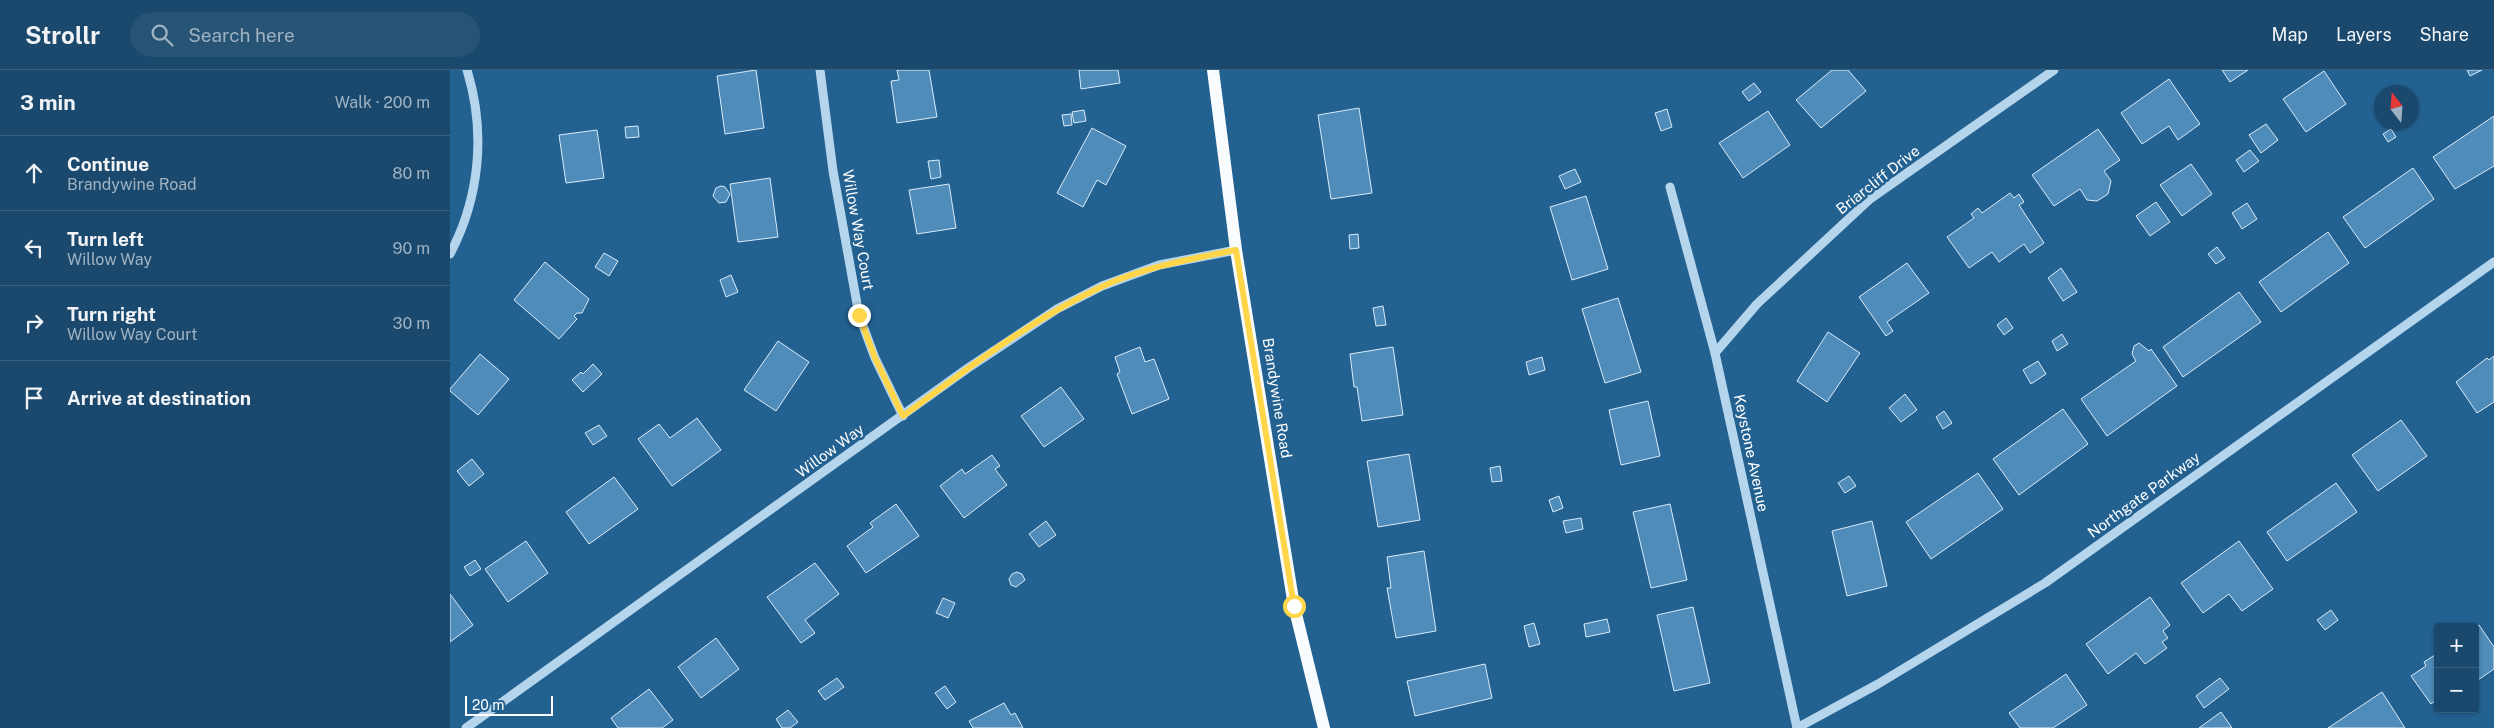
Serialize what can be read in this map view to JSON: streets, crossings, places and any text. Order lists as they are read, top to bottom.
{
  "streets": {
    "main road": ["Brandywine Road"],
    "street": [
      "Briarcliff Drive",
      "Willow Way Court",
      "Willow Way",
      "Keystone Avenue",
      "Northgate Parkway"
    ]
  },
  "crossings": [
    ["Briarcliff Drive", "Keystone Avenue"],
    ["Willow Way Court", "Willow Way"],
    ["Brandywine Road", "Willow Way"],
    ["Keystone Avenue", "Northgate Parkway"]
  ],
  "scale_bar": "20 m",
  "north": "top",
  "page": {
    "header": "Strollr",
    "search": "Search here",
    "nav": ["Map", "Layers", "Share"],
    "heading": ["3 min", "Walk · 200 m"],
    "list": [
      ["Continue", "Brandywine Road", "80 m"],
      ["Turn left", "Willow Way", "90 m"],
      ["Turn right", "Willow Way Court", "30 m"],
      "Arrive at destination"
    ],
    "map_buttons": ["+", "−"],
    "scale": "20 m"
  }
}
